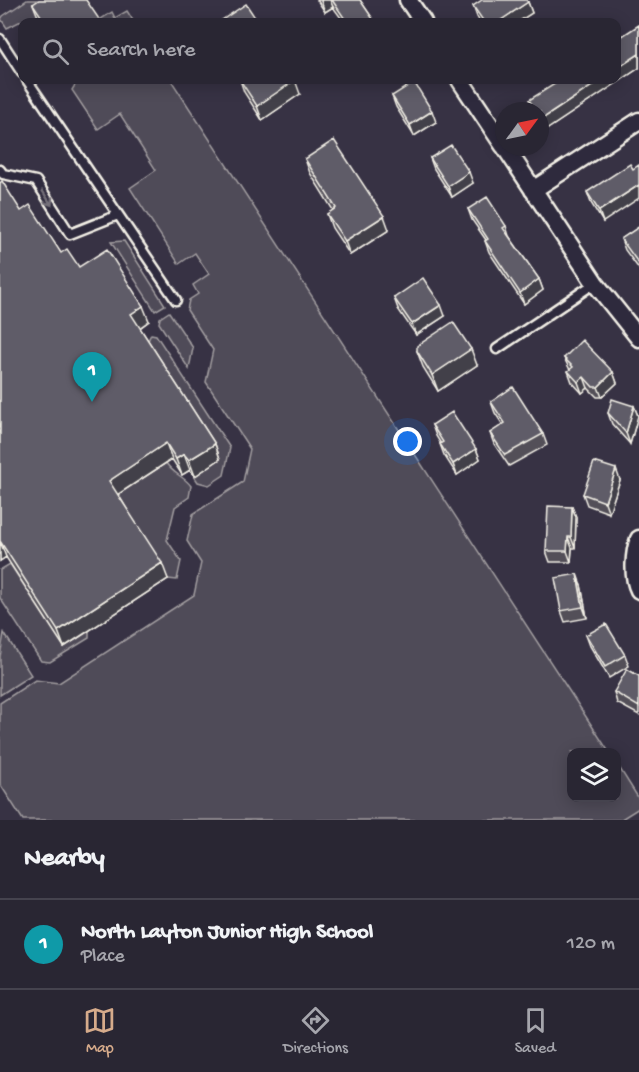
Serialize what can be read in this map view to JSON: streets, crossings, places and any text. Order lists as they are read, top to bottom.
{
  "north": "top right",
  "page": {
    "search": "Search here",
    "pins": "1",
    "heading": "Nearby",
    "list": [
      {
        "mark": "1",
        "name": "North Layton Junior High School",
        "note": "Place",
        "value": "120 m"
      }
    ],
    "nav": ["Map", "Directions", "Saved"]
  }
}
